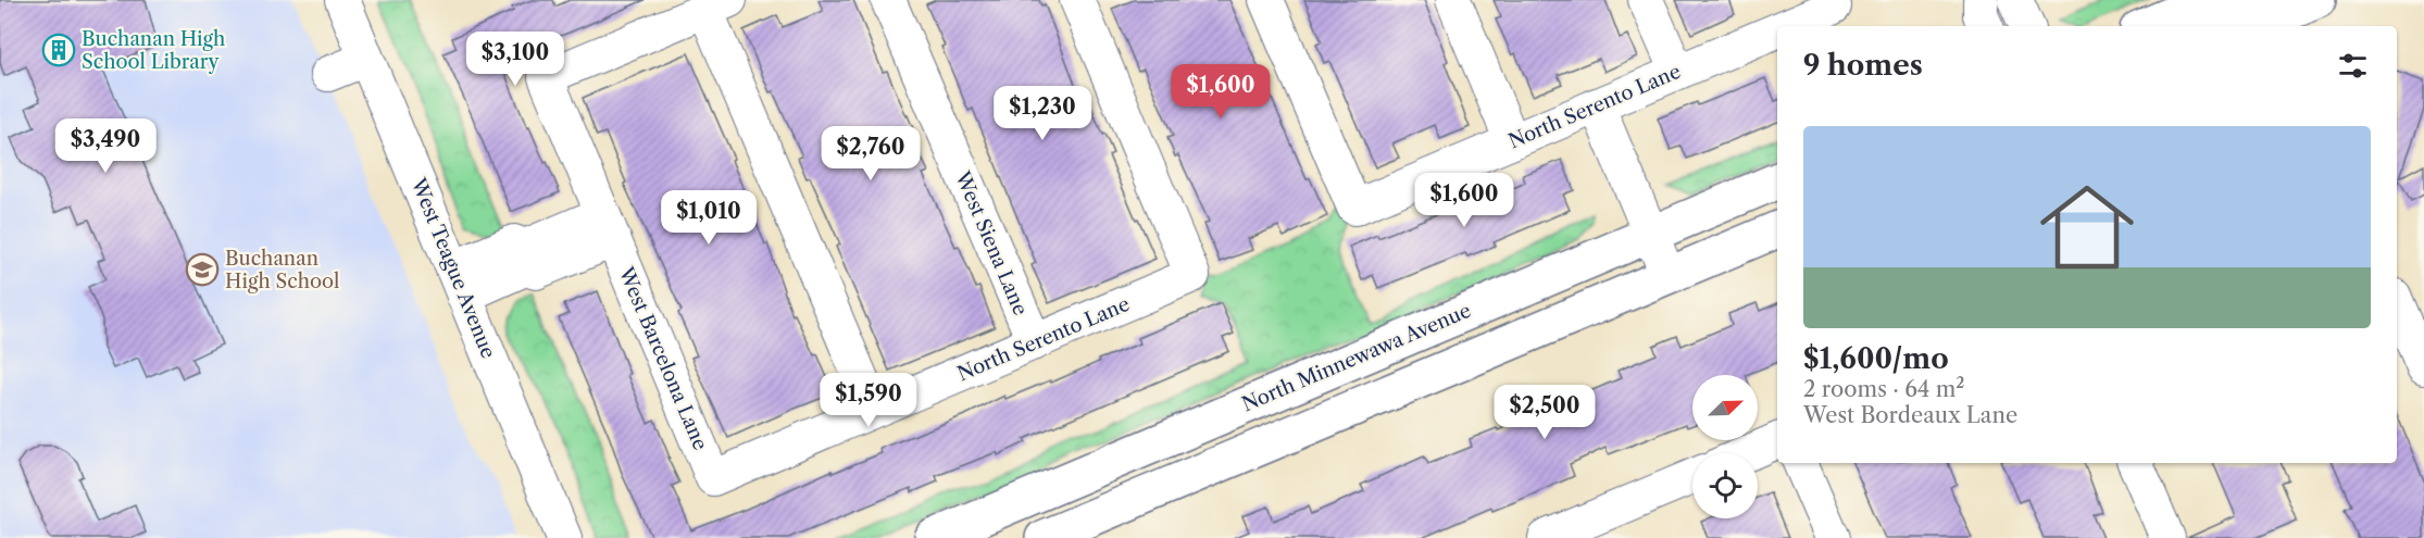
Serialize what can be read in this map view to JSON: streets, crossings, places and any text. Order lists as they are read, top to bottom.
{
  "streets": {
    "main road": ["North Minnewawa Avenue"],
    "street": [
      "North Serento Lane",
      "West Siena Lane",
      "West Teague Avenue",
      "West Barcelona Lane"
    ]
  },
  "crossings": [
    ["North Serento Lane", "West Siena Lane"],
    ["North Serento Lane", "West Barcelona Lane"]
  ],
  "places": {
    "building": ["Buchanan High School Library"],
    "school or university": ["Buchanan High School"]
  },
  "north": "top right",
  "page": {
    "heading": "9 homes",
    "price": [
      "$3,100",
      "$1,600",
      "$1,230",
      "$3,490",
      "$2,760",
      "$1,600",
      "$1,010",
      "$1,590",
      "$2,500"
    ],
    "list": [
      {
        "name": "$1,600/mo",
        "note": "2 rooms · 64 m² · West Bordeaux Lane"
      }
    ]
  }
}
